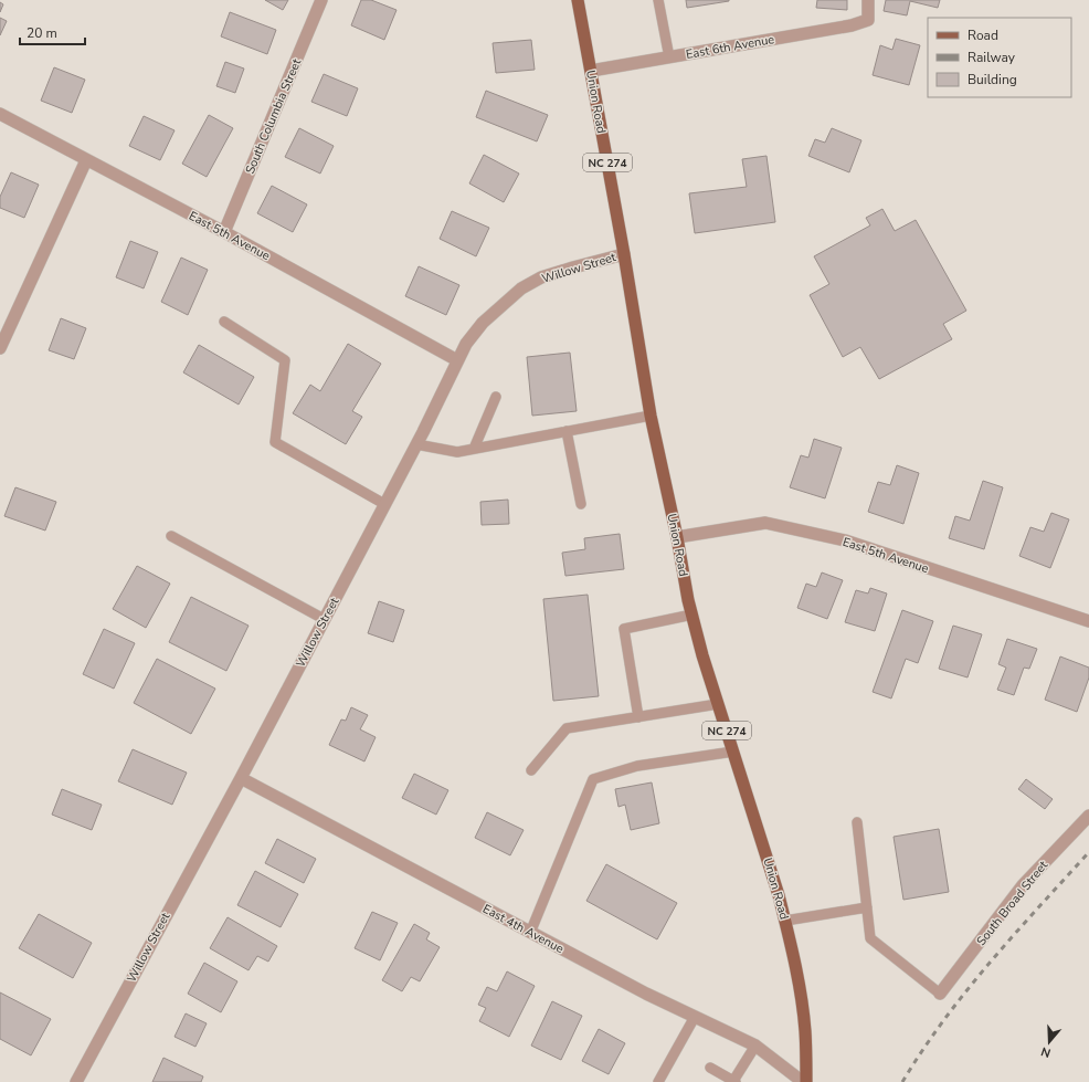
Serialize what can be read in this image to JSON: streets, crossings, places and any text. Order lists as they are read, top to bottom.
{
  "streets": {
    "main road": ["Union Road", "NC 274"],
    "street": [
      "East 6th Avenue",
      "South Columbia Street",
      "East 5th Avenue",
      "Willow Street",
      "South Broad Street",
      "East 4th Avenue"
    ]
  },
  "crossings": [
    ["East 6th Avenue", "Union Road"],
    ["Union Road", "East 5th Avenue"],
    ["Union Road", "Willow Street"],
    ["South Columbia Street", "East 5th Avenue"],
    ["East 5th Avenue", "Willow Street"],
    ["Willow Street", "East 4th Avenue"]
  ],
  "legend": ["Road", "Railway", "Building"],
  "scale_bar": "20 m",
  "north": "bottom"
}
